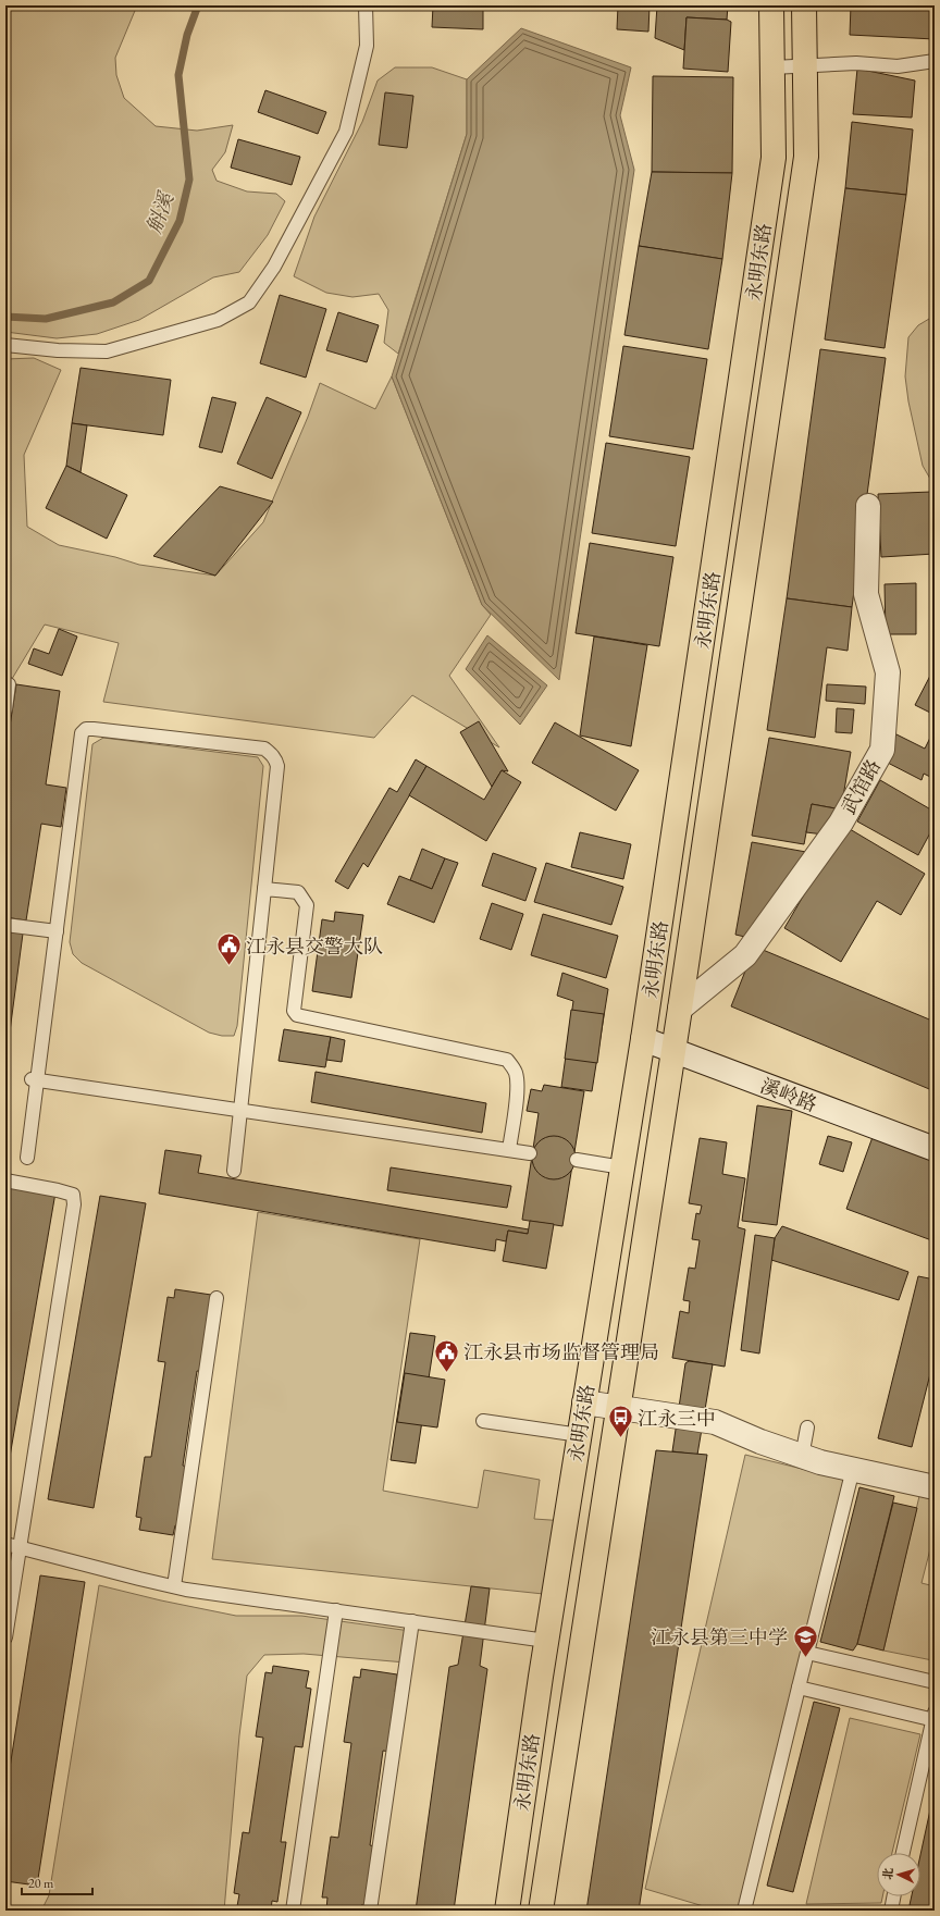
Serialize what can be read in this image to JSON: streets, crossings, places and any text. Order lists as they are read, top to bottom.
{
  "streets": {
    "main road": ["永明东路"],
    "street": ["武馆路", "溪岭路"]
  },
  "crossings": [
    ["永明东路", "武馆路"],
    ["永明东路", "溪岭路"]
  ],
  "water": ["斛溪"],
  "places": {
    "public building": ["江永县交警大队", "江永县市场监督管理局"],
    "bus stop": ["江永三中"],
    "school or university": ["江永县第三中学"]
  },
  "scale_bar": "20 m",
  "north": "left"
}
